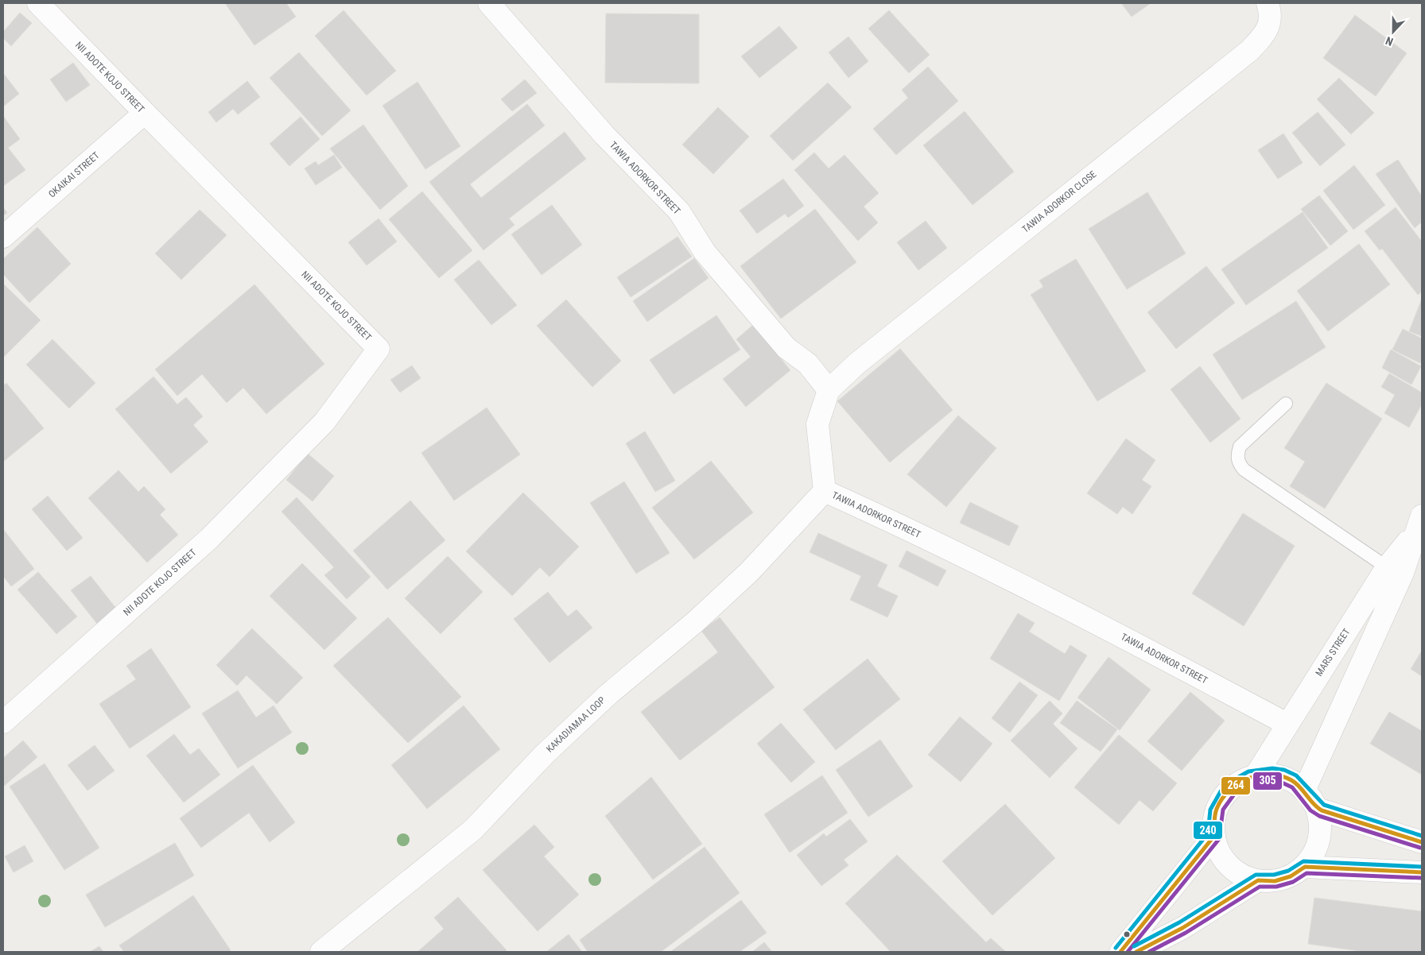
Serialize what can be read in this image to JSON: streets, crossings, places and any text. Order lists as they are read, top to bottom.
{
  "streets": {
    "street": [
      "NII ADOTE KOJO STREET",
      "OKAIKAI STREET",
      "TAWIA ADORKOR STREET",
      "TAWIA ADORKOR CLOSE",
      "MARS STREET",
      "KAKADIAMAA LOOP"
    ]
  },
  "crossings": [
    ["NII ADOTE KOJO STREET", "OKAIKAI STREET"],
    ["TAWIA ADORKOR STREET", "TAWIA ADORKOR CLOSE"],
    ["TAWIA ADORKOR STREET", "MARS STREET"],
    ["TAWIA ADORKOR STREET", "KAKADIAMAA LOOP"]
  ],
  "lines": ["transit line 240", "transit line 264", "transit line 305"],
  "north": "bottom"
}
